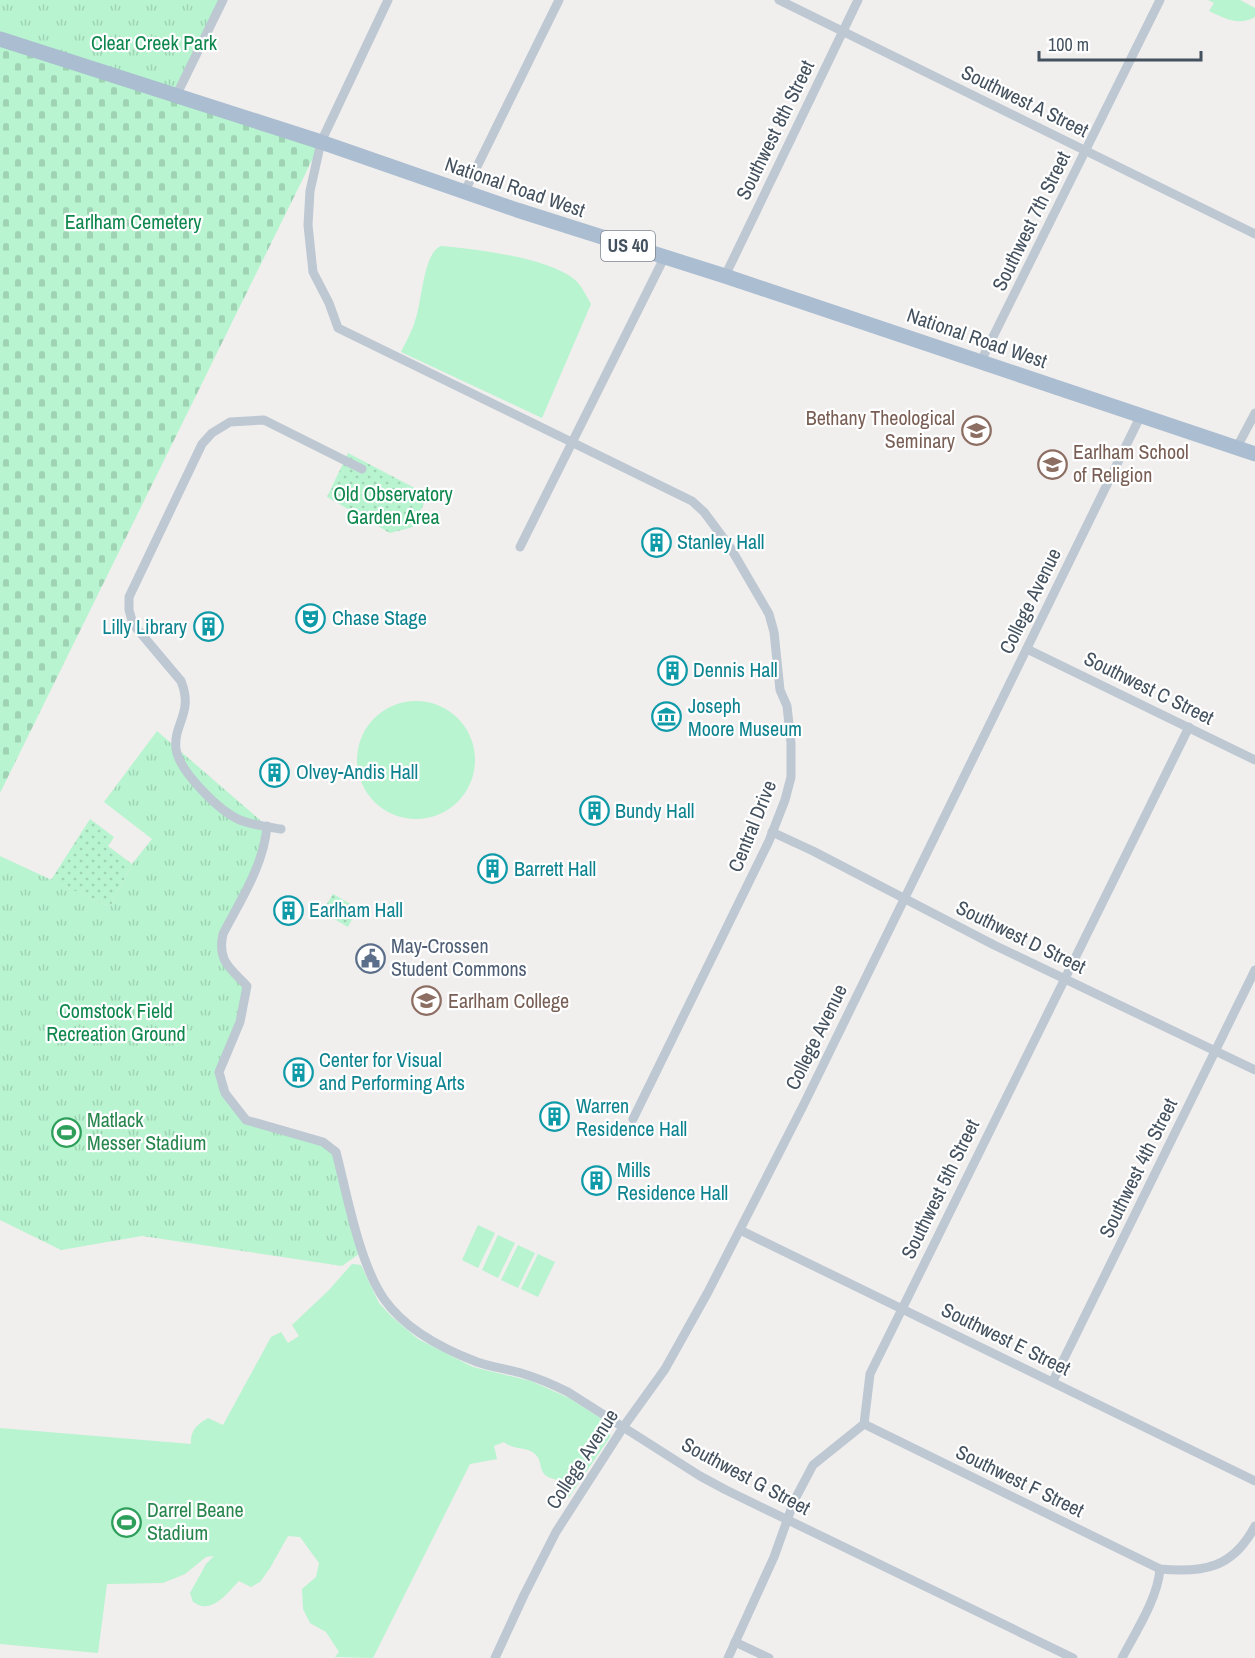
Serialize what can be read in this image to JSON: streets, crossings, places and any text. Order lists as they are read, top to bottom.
{
  "streets": {
    "main road": ["National Road West", "US 40"],
    "street": [
      "Southwest A Street",
      "Southwest 8th Street",
      "Southwest 7th Street",
      "College Avenue",
      "Southwest C Street",
      "Central Drive",
      "Southwest D Street",
      "Southwest 4th Street",
      "Southwest 5th Street",
      "Southwest E Street",
      "Southwest G Street",
      "Southwest F Street"
    ]
  },
  "crossings": [
    ["Southwest A Street", "Southwest 8th Street"],
    ["Southwest A Street", "Southwest 7th Street"],
    ["Southwest 8th Street", "National Road West"],
    ["National Road West", "Southwest 7th Street"],
    ["National Road West", "College Avenue"],
    ["National Road West", "Central Drive"],
    ["College Avenue", "Southwest C Street"],
    ["College Avenue", "Southwest D Street"],
    ["College Avenue", "Southwest E Street"],
    ["College Avenue", "Southwest G Street"],
    ["Southwest C Street", "Southwest 5th Street"],
    ["Central Drive", "Southwest D Street"],
    ["Southwest D Street", "Southwest 4th Street"],
    ["Southwest D Street", "Southwest 5th Street"],
    ["Southwest 4th Street", "Southwest E Street"],
    ["Southwest 5th Street", "Southwest E Street"],
    ["Southwest 5th Street", "Southwest F Street"]
  ],
  "parks": [
    "Clear Creek Park",
    "Earlham Cemetery",
    "Old Observatory Garden Area",
    "Comstock Field Recreation Ground"
  ],
  "places": {
    "school or university": ["Bethany Theological Seminary", "Earlham School of Religion", "Earlham College"],
    "building": [
      "Stanley Hall",
      "Lilly Library",
      "Dennis Hall",
      "Olvey-Andis Hall",
      "Bundy Hall",
      "Barrett Hall",
      "Earlham Hall",
      "Center for Visual and Performing Arts",
      "Warren Residence Hall",
      "Mills Residence Hall"
    ],
    "theatre": ["Chase Stage"],
    "museum": ["Joseph Moore Museum"],
    "public building": ["May-Crossen Student Commons"],
    "sports": ["Matlack Messer Stadium", "Darrel Beane Stadium"]
  },
  "scale_bar": "100 m"
}
